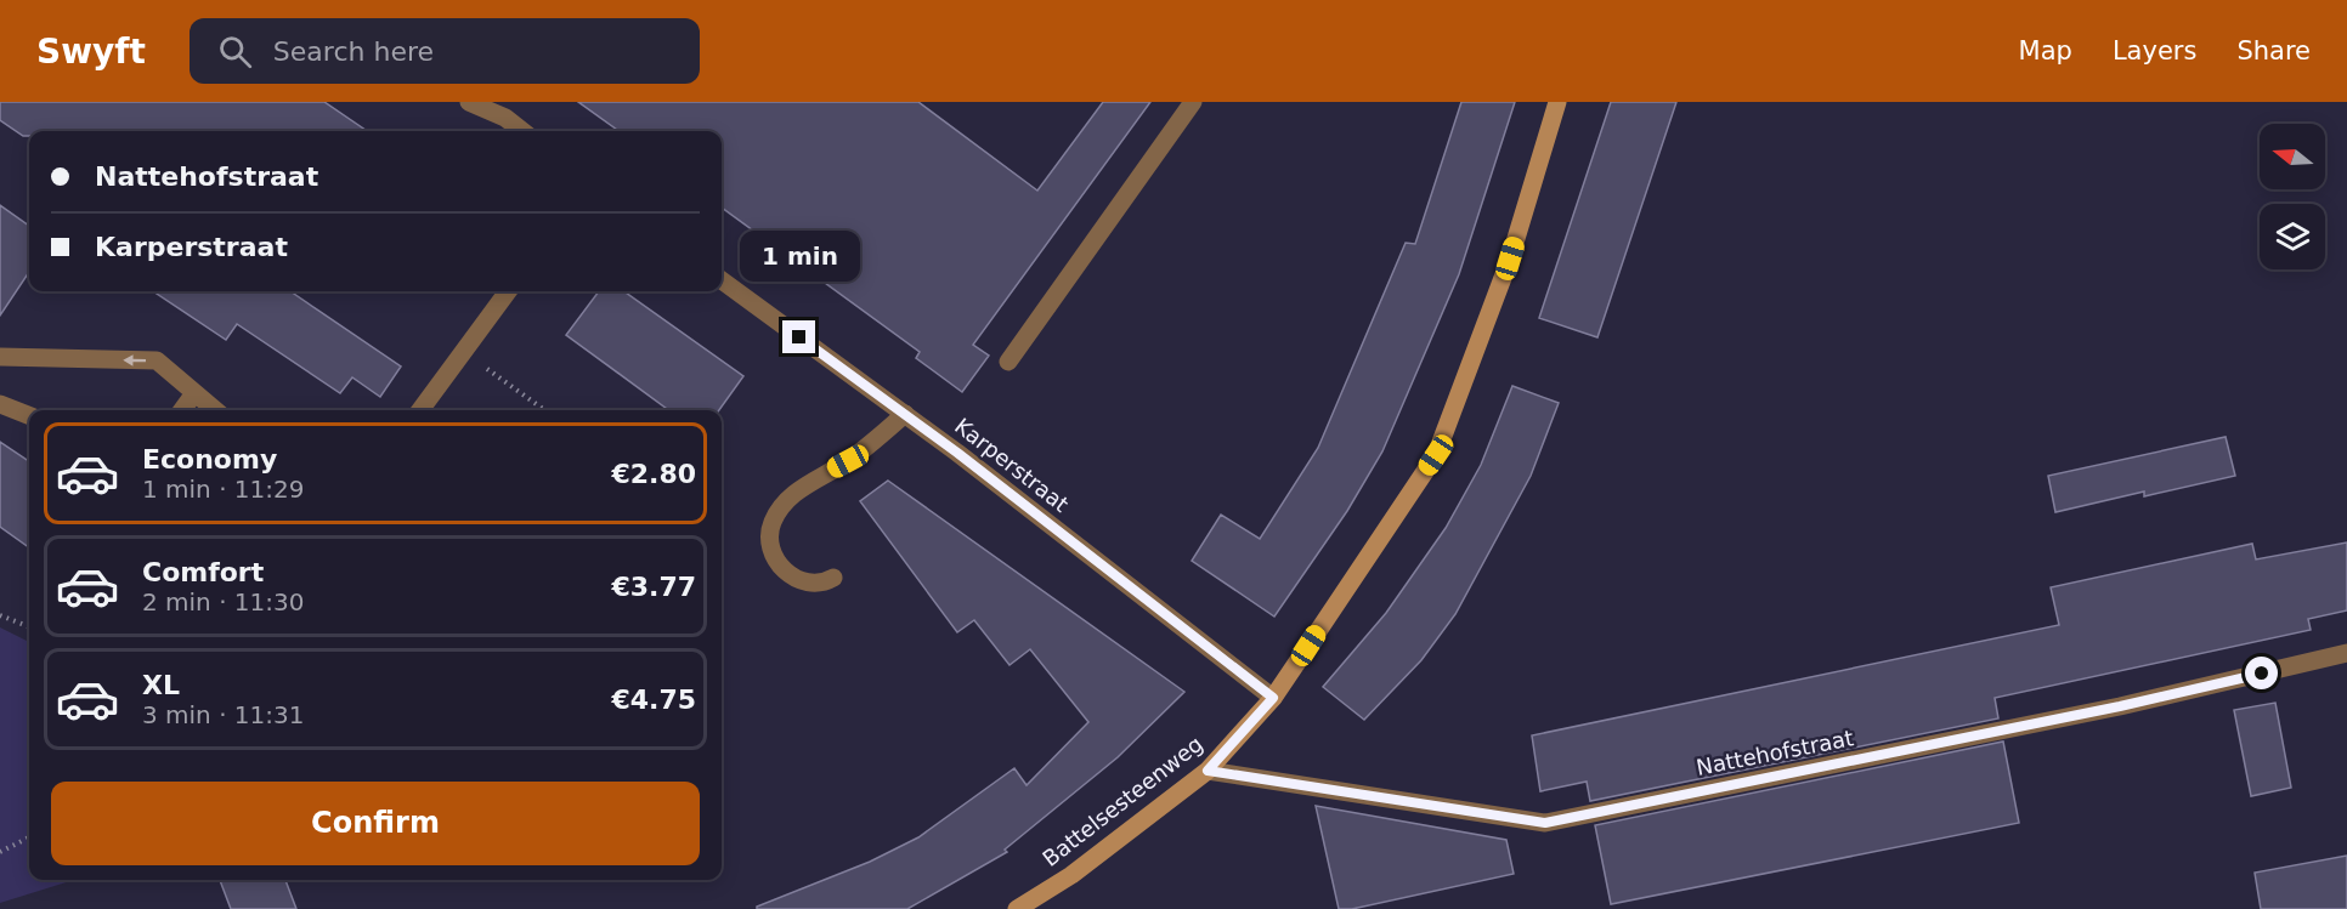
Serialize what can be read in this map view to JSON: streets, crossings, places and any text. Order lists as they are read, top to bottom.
{
  "streets": {
    "main road": ["Battelsesteenweg"],
    "street": ["Karperstraat", "Nattehofstraat"]
  },
  "crossings": [
    ["Karperstraat", "Battelsesteenweg"],
    ["Nattehofstraat", "Battelsesteenweg"]
  ],
  "north": "left",
  "page": {
    "header": "Swyft",
    "search": "Search here",
    "nav": ["Map", "Layers", "Share"],
    "banner": ["Nattehofstraat", "Karperstraat"],
    "bubble": "1 min",
    "list": [
      {
        "name": "Economy",
        "note": "1 min · 11:29",
        "value": "€2.80"
      },
      {
        "name": "Comfort",
        "note": "2 min · 11:30",
        "value": "€3.77"
      },
      {
        "name": "XL",
        "note": "3 min · 11:31",
        "value": "€4.75"
      }
    ],
    "buttons": "Confirm"
  }
}
